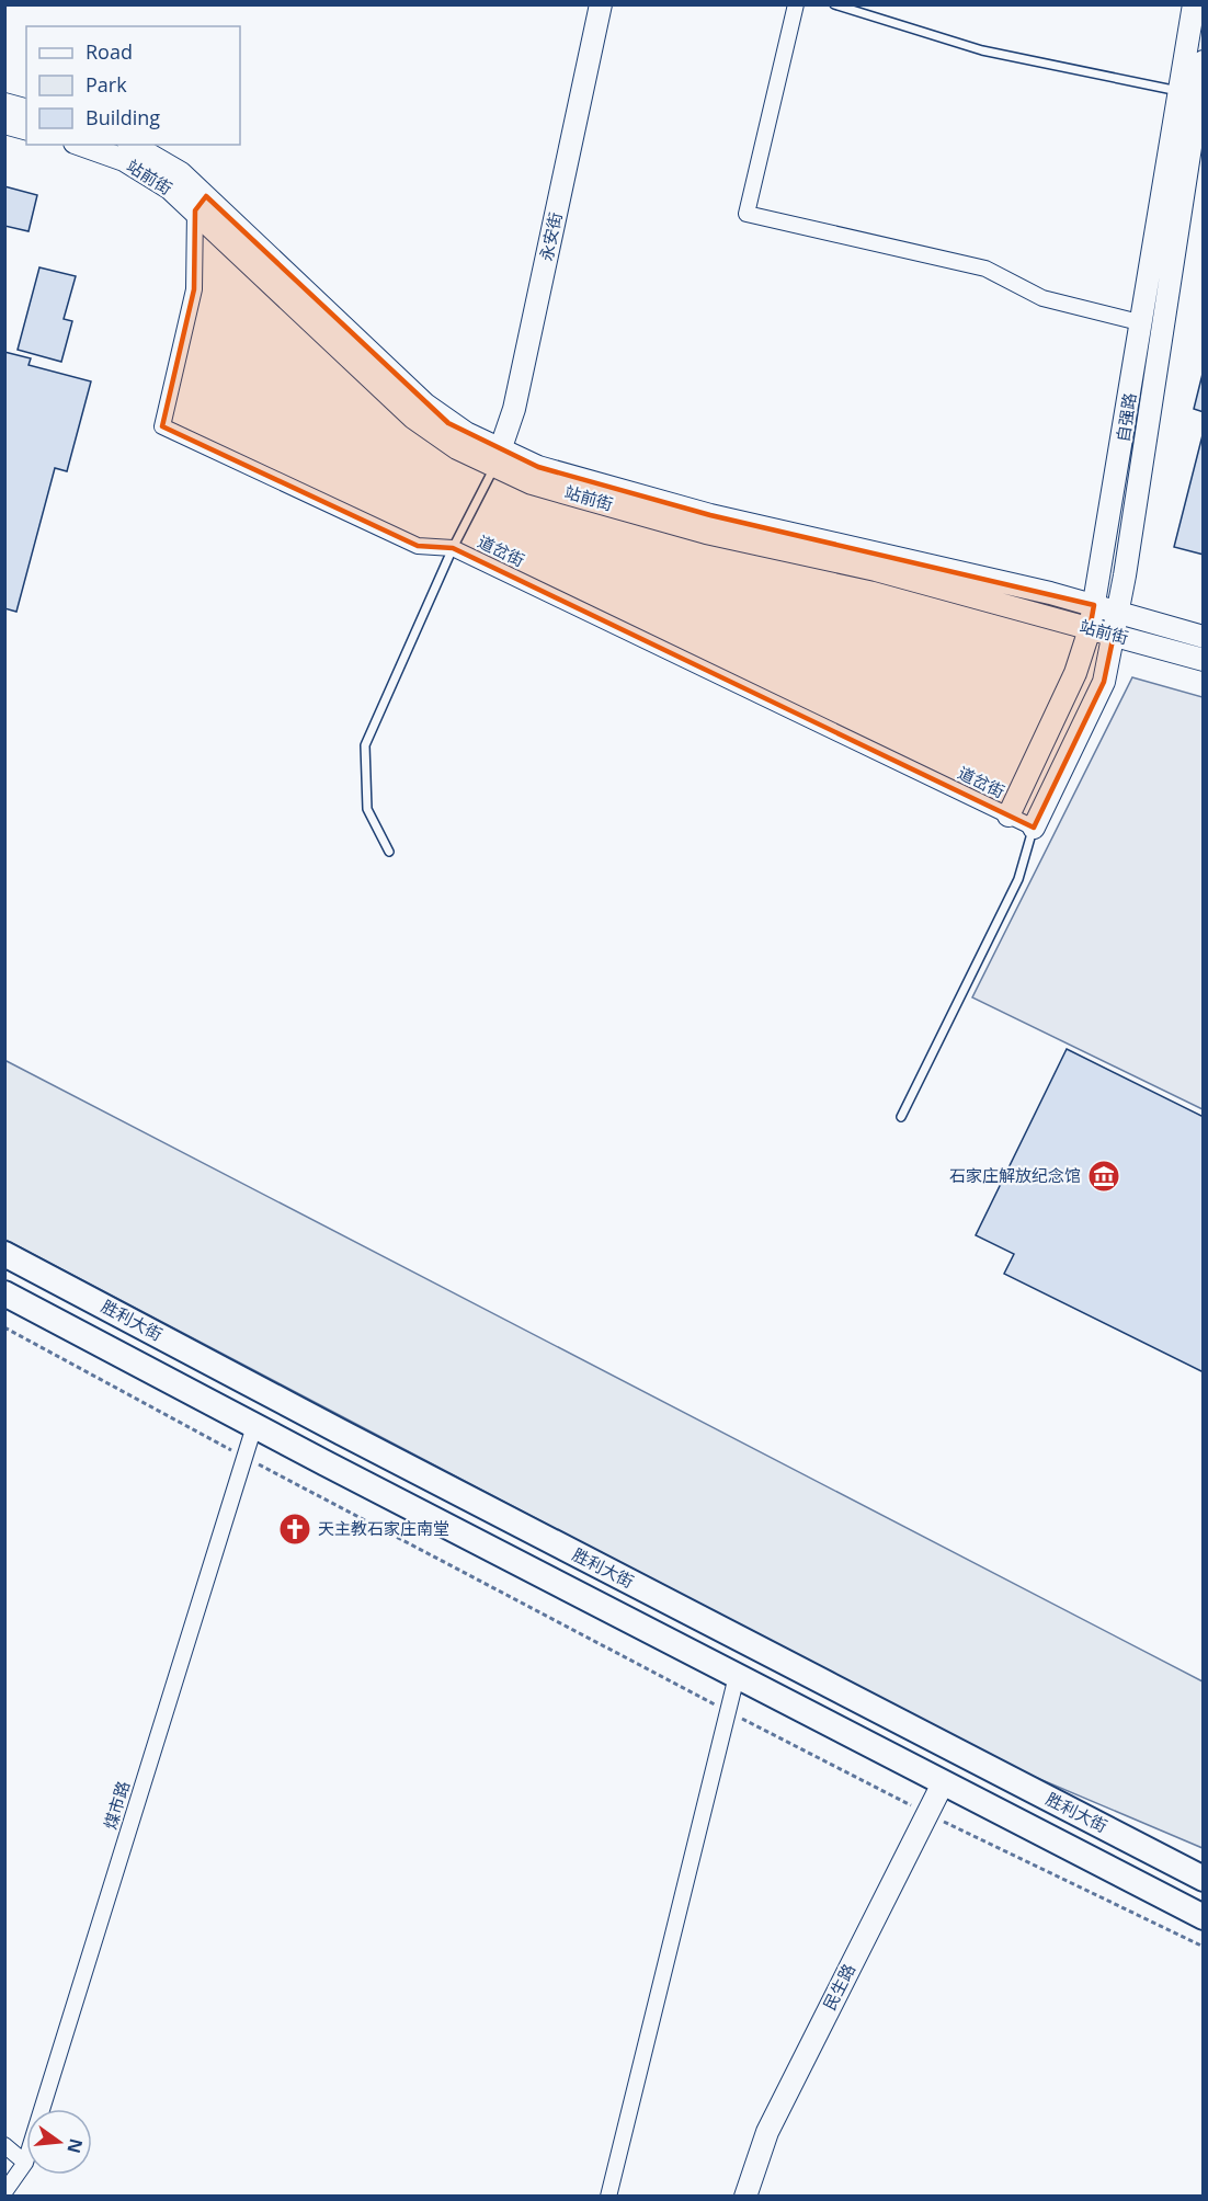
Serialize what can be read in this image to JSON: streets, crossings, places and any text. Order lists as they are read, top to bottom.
{
  "streets": {
    "main road": [
      "站前街",
      "永安街",
      "自强路",
      "胜利大街",
      "民生路"
    ],
    "street": ["道岔街", "煤市路"]
  },
  "crossings": [
    ["站前街", "永安街"],
    ["站前街", "自强路"],
    ["站前街", "道岔街"],
    ["自强路", "道岔街"],
    ["胜利大街", "煤市路"],
    ["胜利大街", "民生路"]
  ],
  "places": {
    "museum": ["石家庄解放纪念馆"],
    "church": ["天主教石家庄南堂"]
  },
  "legend": ["Road", "Park", "Building"],
  "north": "right"
}
